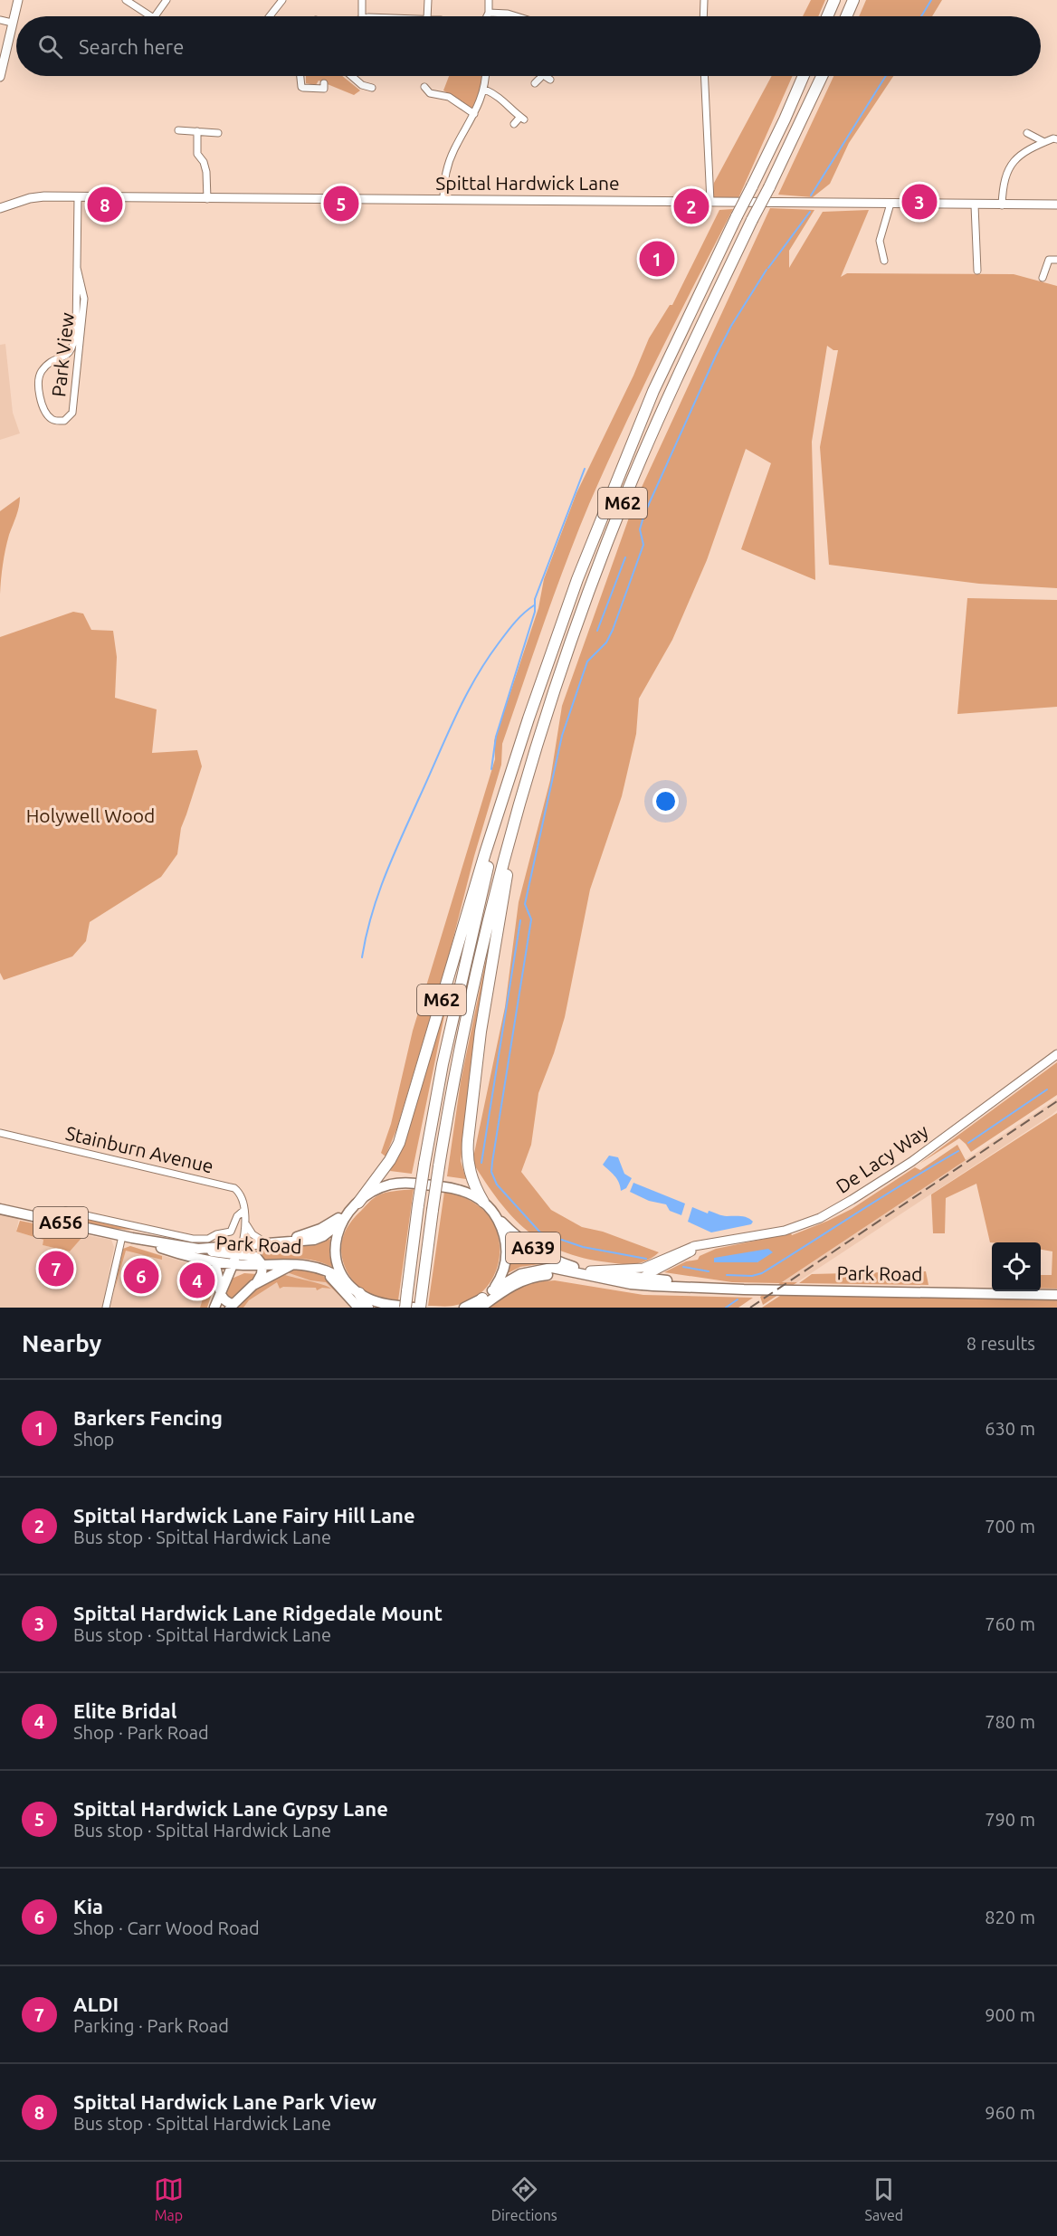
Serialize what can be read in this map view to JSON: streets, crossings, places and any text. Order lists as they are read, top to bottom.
{
  "streets": {
    "highway": ["M62"],
    "main road": ["A656", "Park Road", "A639"],
    "street": [
      "Spittal Hardwick Lane",
      "Park View",
      "Stainburn Avenue",
      "De Lacy Way"
    ]
  },
  "crossings": [
    ["Spittal Hardwick Lane", "Park View"],
    ["M62", "A639"],
    ["Stainburn Avenue", "Park Road"],
    ["De Lacy Way", "Park Road"],
    ["Park Road", "A639"]
  ],
  "parks": ["Holywell Wood"],
  "page": {
    "search": "Search here",
    "pins": [
      "3",
      "5",
      "8",
      "2",
      "1",
      "7",
      "6",
      "4"
    ],
    "heading": ["Nearby", "8 results"],
    "list": [
      {
        "mark": "1",
        "name": "Barkers Fencing",
        "note": "Shop",
        "value": "630 m"
      },
      {
        "mark": "2",
        "name": "Spittal Hardwick Lane Fairy Hill Lane",
        "note": "Bus stop · Spittal Hardwick Lane",
        "value": "700 m"
      },
      {
        "mark": "3",
        "name": "Spittal Hardwick Lane Ridgedale Mount",
        "note": "Bus stop · Spittal Hardwick Lane",
        "value": "760 m"
      },
      {
        "mark": "4",
        "name": "Elite Bridal",
        "note": "Shop · Park Road",
        "value": "780 m"
      },
      {
        "mark": "5",
        "name": "Spittal Hardwick Lane Gypsy Lane",
        "note": "Bus stop · Spittal Hardwick Lane",
        "value": "790 m"
      },
      {
        "mark": "6",
        "name": "Kia",
        "note": "Shop · Carr Wood Road",
        "value": "820 m"
      },
      {
        "mark": "7",
        "name": "ALDI",
        "note": "Parking · Park Road",
        "value": "900 m"
      },
      {
        "mark": "8",
        "name": "Spittal Hardwick Lane Park View",
        "note": "Bus stop · Spittal Hardwick Lane",
        "value": "960 m"
      }
    ],
    "nav": ["Map", "Directions", "Saved"]
  }
}
